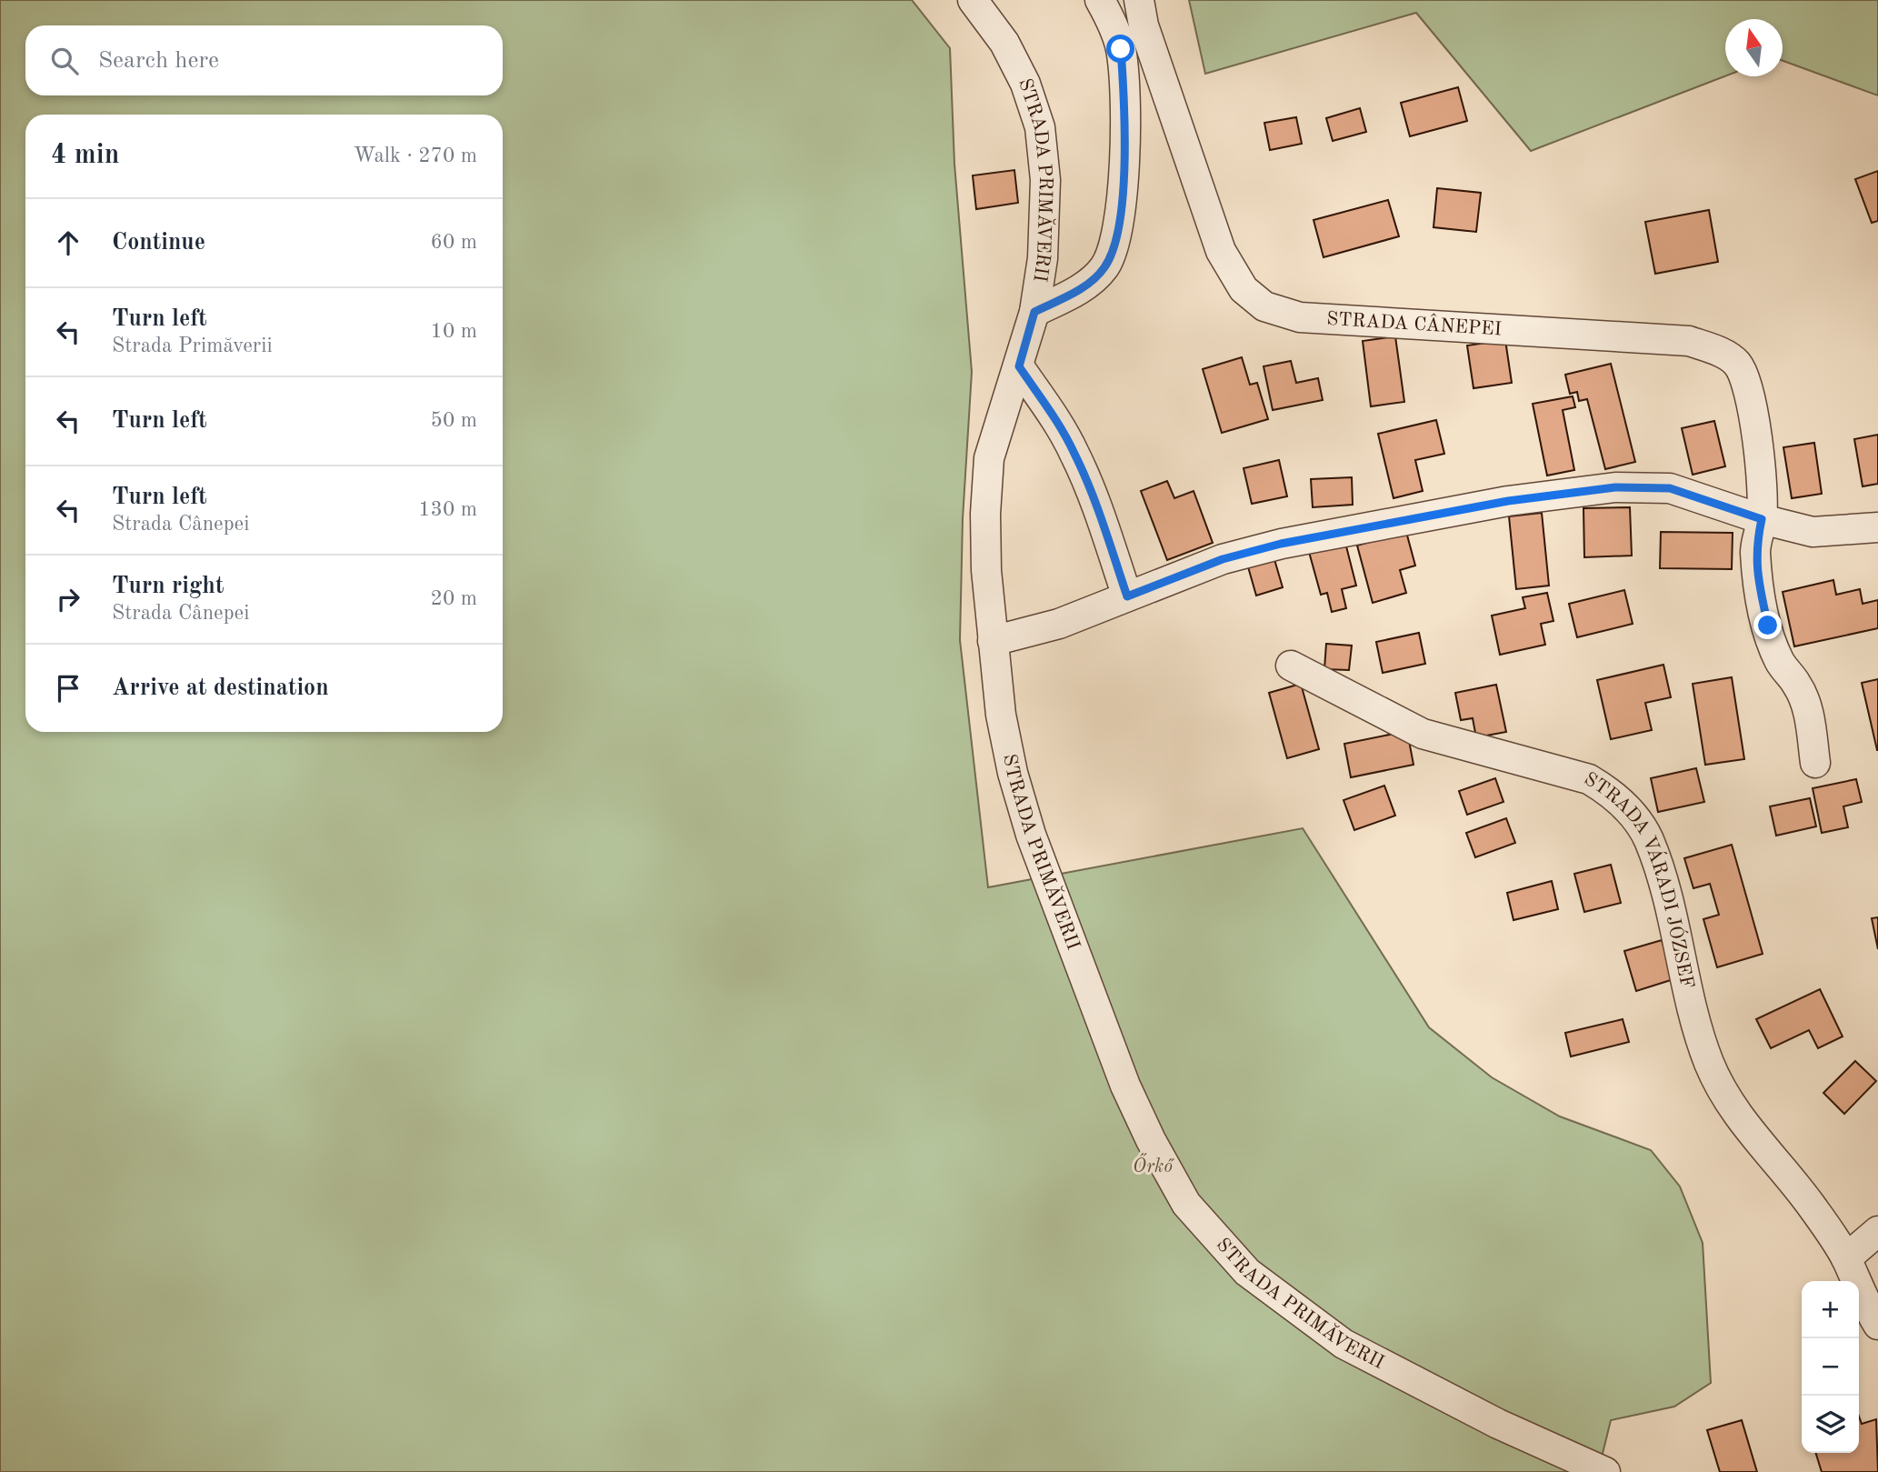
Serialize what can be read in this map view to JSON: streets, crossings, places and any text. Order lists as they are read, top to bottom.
{
  "streets": {
    "street": ["STRADA PRIMĂVERII", "STRADA CÂNEPEI", "STRADA VÁRADI JÓZSEF"]
  },
  "parks": ["Őrkő"],
  "north": "top",
  "page": {
    "search": "Search here",
    "heading": ["4 min", "Walk · 270 m"],
    "list": [
      ["Continue", "60 m"],
      ["Turn left", "Strada Primăverii", "10 m"],
      ["Turn left", "50 m"],
      ["Turn left", "Strada Cânepei", "130 m"],
      ["Turn right", "Strada Cânepei", "20 m"],
      "Arrive at destination"
    ],
    "map_buttons": ["+", "−"]
  }
}
